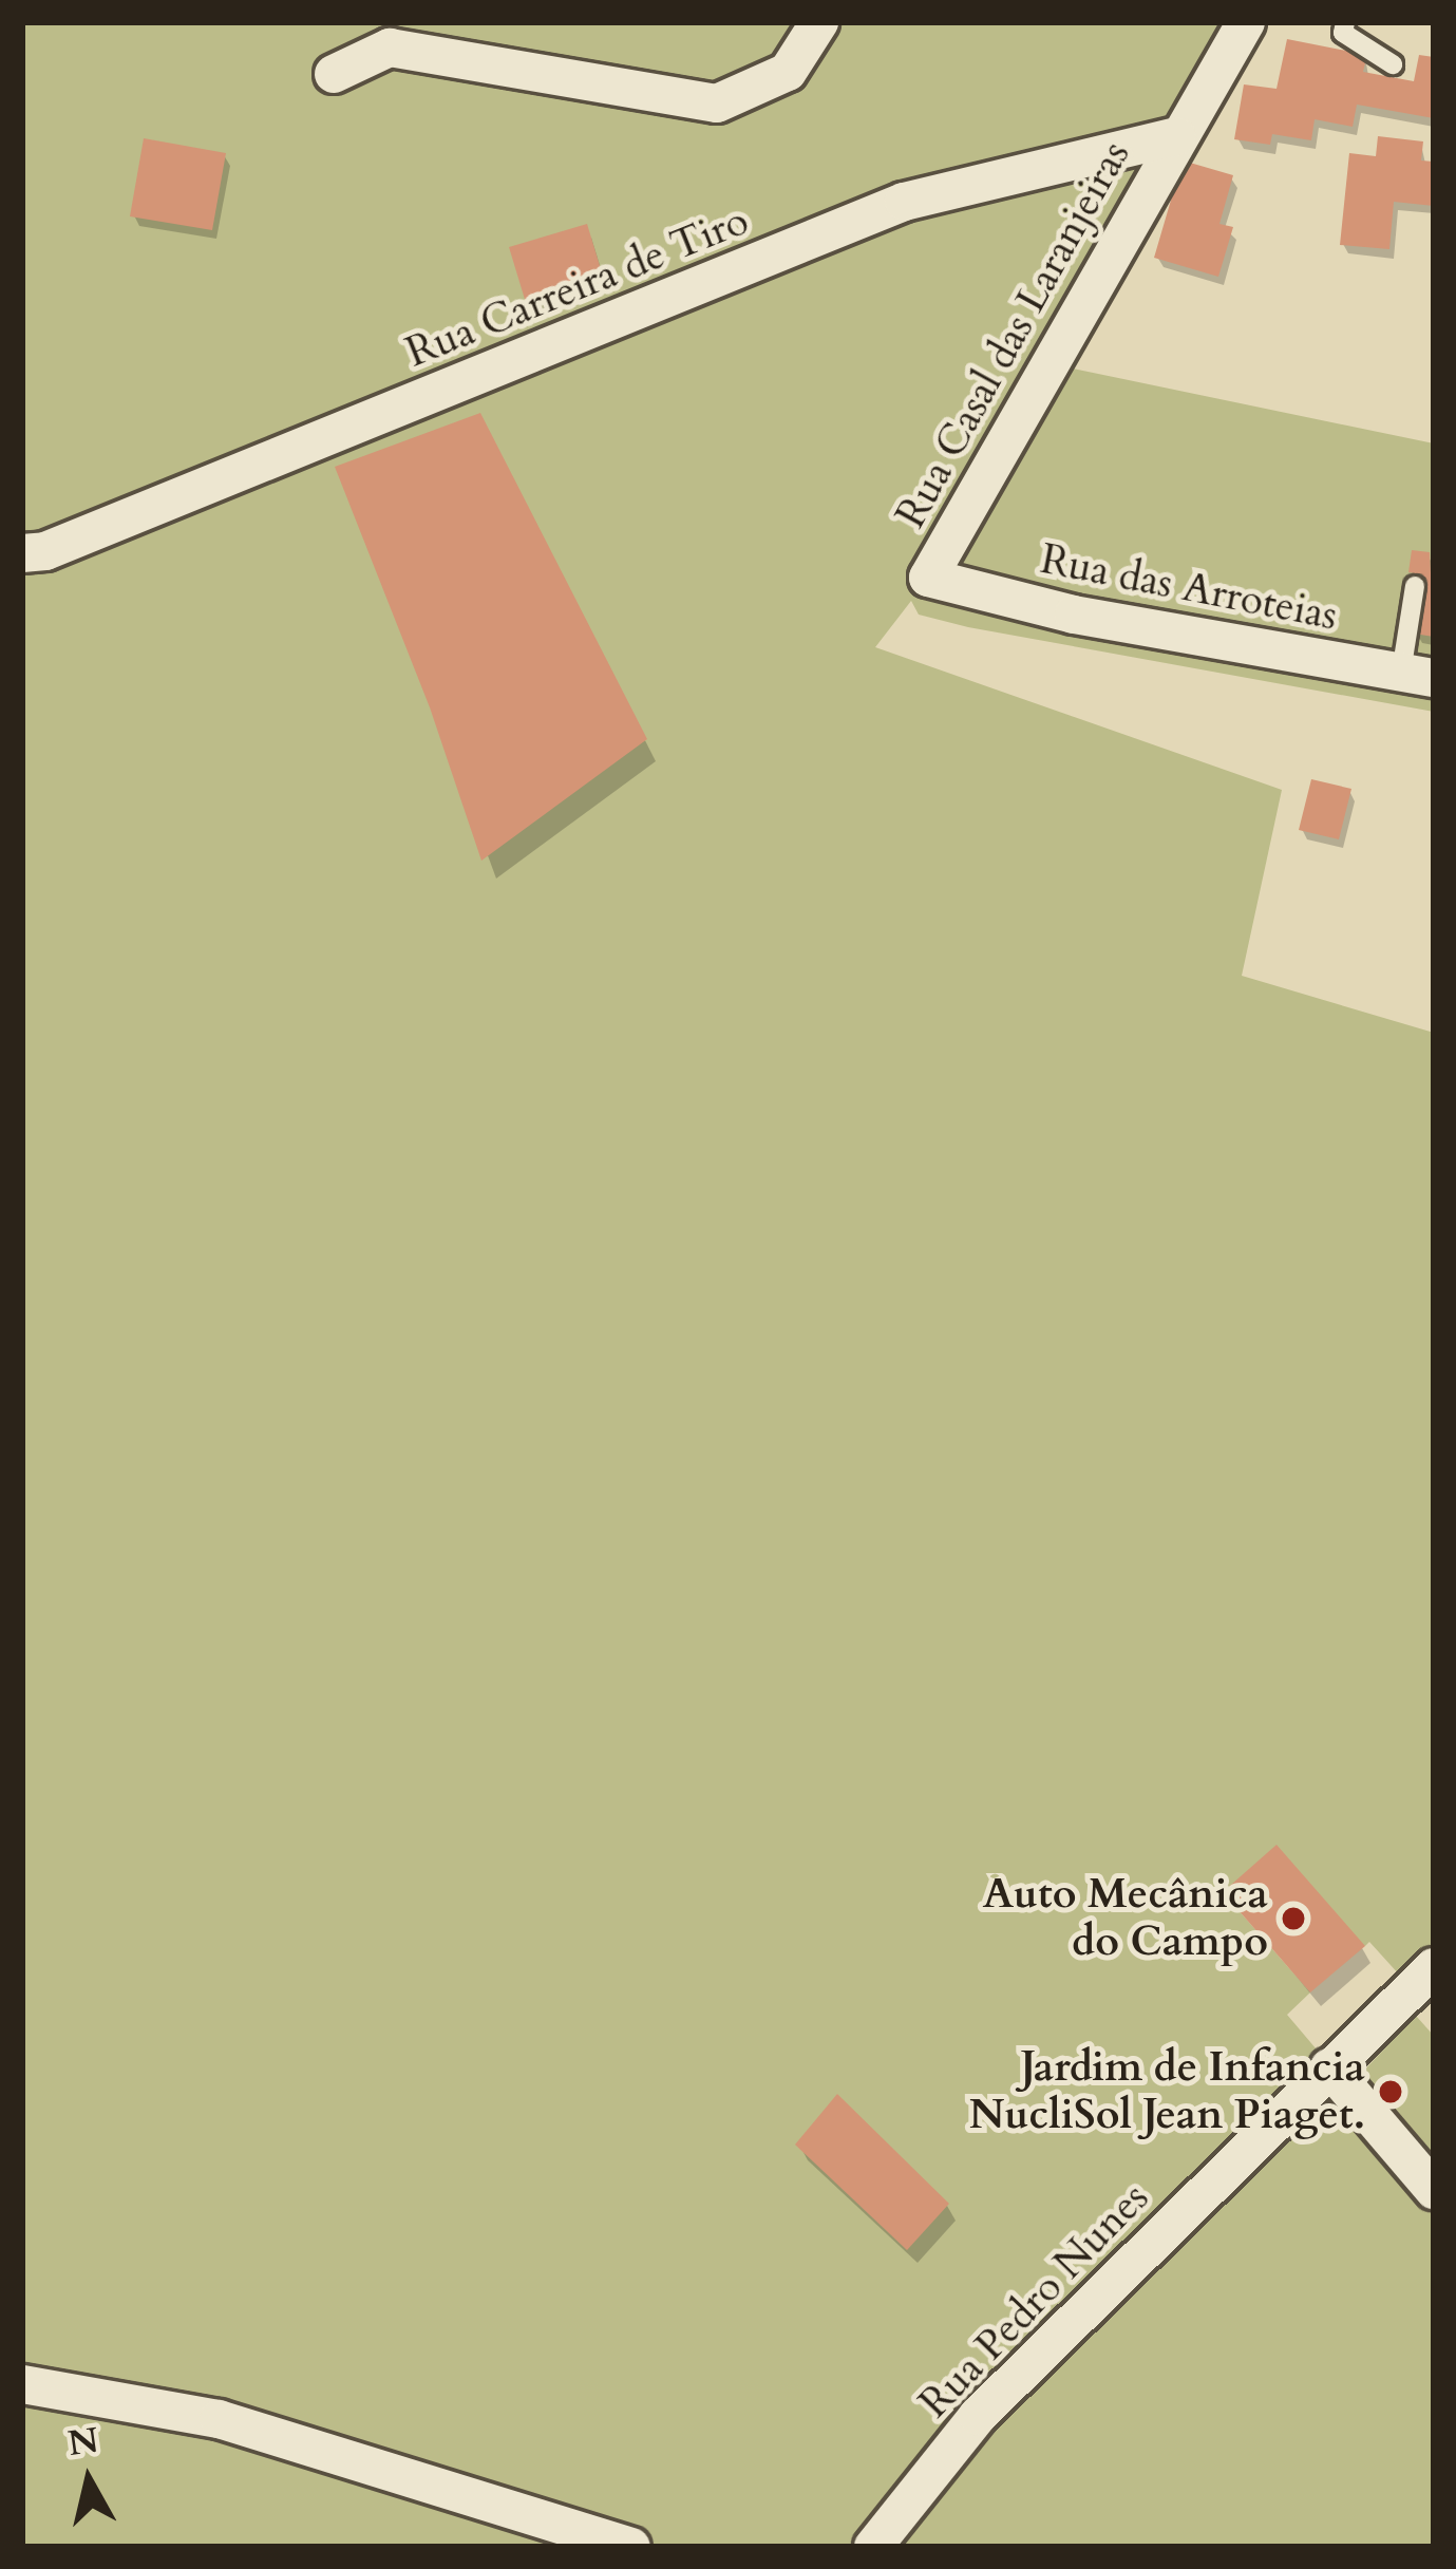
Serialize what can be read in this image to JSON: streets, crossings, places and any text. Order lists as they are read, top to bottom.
{
  "streets": {
    "street": [
      "Rua Carreira de Tiro",
      "Rua Casal das Laranjeiras",
      "Rua das Arroteias",
      "Rua Pedro Nunes"
    ]
  },
  "crossings": [
    ["Rua Carreira de Tiro", "Rua Casal das Laranjeiras"],
    ["Rua Casal das Laranjeiras", "Rua das Arroteias"]
  ],
  "places": ["Auto Mecânica do Campo", "Jardim de Infancia NucliSol Jean Piaget."],
  "north": "top"
}
